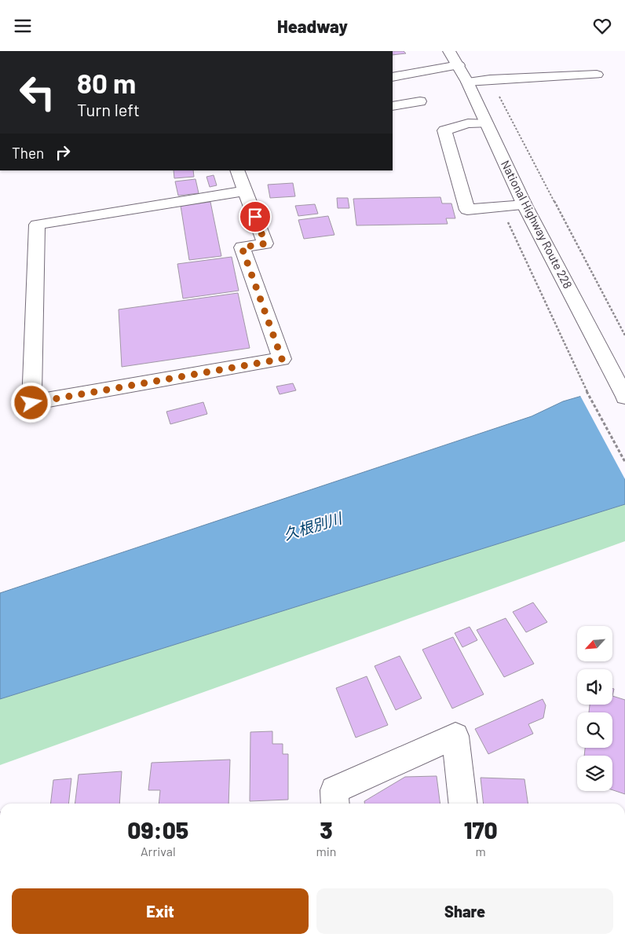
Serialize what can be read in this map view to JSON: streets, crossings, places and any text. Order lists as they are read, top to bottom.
{
  "streets": {
    "main road": ["National Highway Route 228"]
  },
  "water": ["久根別川"],
  "north": "bottom left",
  "page": {
    "header": "Headway",
    "turn": ["80 m", "Turn left"],
    "then": "Then",
    "eta": [
      "09:05",
      "Arrival",
      "3",
      "min",
      "170",
      "m"
    ],
    "buttons": ["Exit", "Share"]
  }
}
